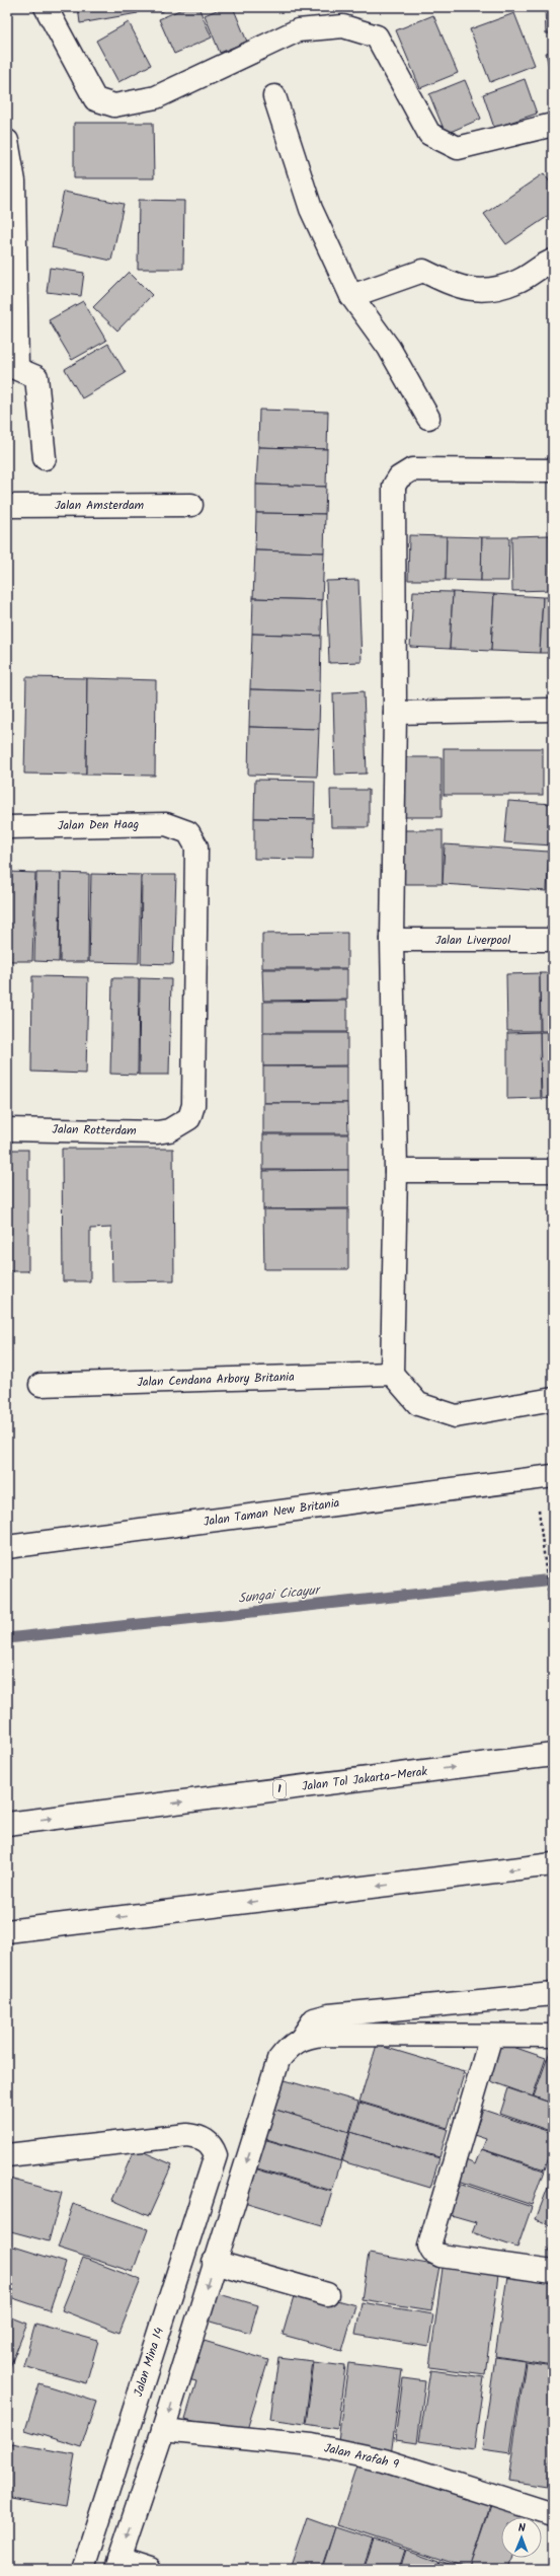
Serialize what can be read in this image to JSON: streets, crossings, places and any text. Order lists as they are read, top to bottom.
{
  "streets": {
    "main road": [
      "Jalan Amsterdam",
      "Jalan Den Haag",
      "Jalan Liverpool",
      "Jalan Rotterdam",
      "Jalan Cendana Arbory Britania",
      "Jalan Taman New Britania",
      "Jalan Tol Jakarta–Merak",
      "1",
      "Jalan Mina 14",
      "Jalan Arafah 9"
    ]
  },
  "crossings": [
    ["Jalan Den Haag", "Jalan Rotterdam"]
  ],
  "water": ["Sungai Cicayur"],
  "north": "top"
}
